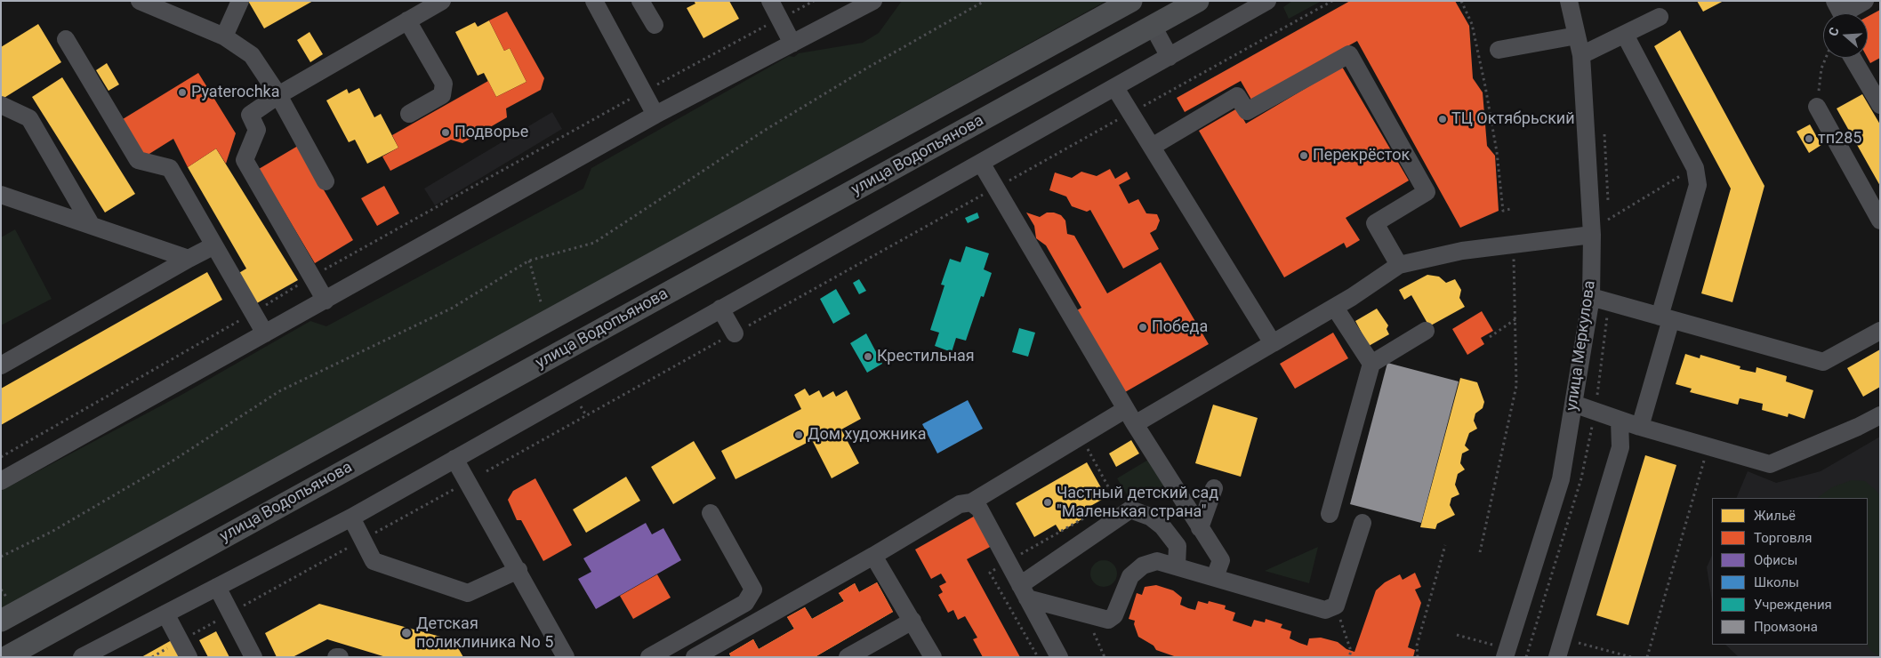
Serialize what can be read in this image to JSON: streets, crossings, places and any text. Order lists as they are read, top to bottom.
{
  "streets": {
    "main road": ["улица Водопьянова"],
    "street": ["улица Меркулова"]
  },
  "places": [
    "Pyaterochka",
    "ТЦ Октябрьский",
    "Подворье",
    "тп285",
    "Перекрёсток",
    "Победа",
    "Крестильная",
    "Дом художника",
    "Частный детский сад \"Маленькая страна\"",
    "Детская поликлиника No 5"
  ],
  "legend": [
    "Жильё",
    "Торговля",
    "Офисы",
    "Школы",
    "Учреждения",
    "Промзона"
  ],
  "north": "left"
}
